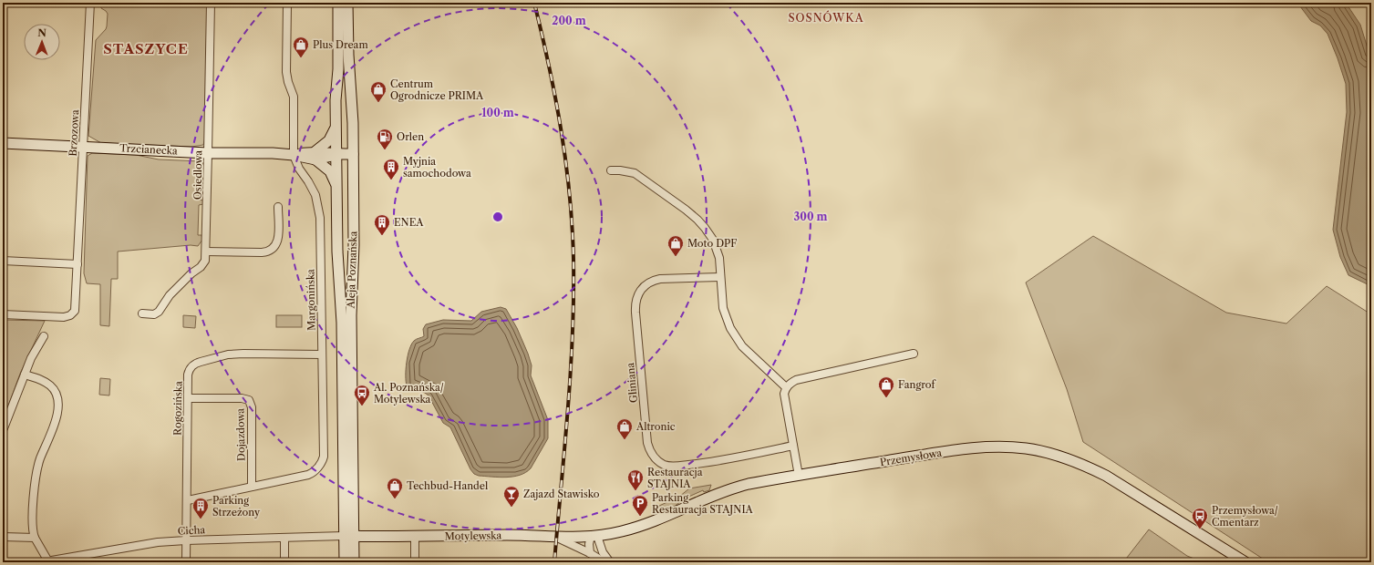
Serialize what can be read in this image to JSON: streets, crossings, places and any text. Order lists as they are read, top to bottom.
{
  "streets": {
    "street": [
      "Brzozowa",
      "Trzcianecka",
      "Osiedlowa",
      "Aleja Poznańska",
      "Margonińska",
      "Gliniana",
      "Rogozińska",
      "Dojazdowa",
      "Przemysłowa",
      "Cicha",
      "Motylewska"
    ]
  },
  "crossings": [
    ["Brzozowa", "Trzcianecka"],
    ["Trzcianecka", "Osiedlowa"],
    ["Trzcianecka", "Aleja Poznańska"],
    ["Trzcianecka", "Margonińska"],
    ["Aleja Poznańska", "Cicha"],
    ["Aleja Poznańska", "Motylewska"],
    ["Margonińska", "Rogozińska"],
    ["Margonińska", "Dojazdowa"],
    ["Rogozińska", "Dojazdowa"],
    ["Rogozińska", "Cicha"],
    ["Przemysłowa", "Motylewska"],
    ["Cicha", "Motylewska"]
  ],
  "districts": ["SOSNÓWKA", "STASZYCE"],
  "places": {
    "shop": [
      "Plus Dream",
      "Centrum Ogrodnicze PRIMA",
      "Moto DPF",
      "Fangrof",
      "Altronic",
      "Techbud-Handel"
    ],
    "fuel station": ["Orlen"],
    "building": ["Myjnia samochodowa", "ENEA", "Parking Strzeżony"],
    "bus stop": ["Al. Poznańska/ Motylewska", "Przemysłowa/ Cmentarz"],
    "restaurant": ["Restauracja STAJNIA"],
    "bar": ["Zajazd Stawisko"],
    "parking": ["Parking Restauracja STAJNIA"]
  },
  "north": "top",
  "rings": ["200 m", "100 m", "300 m"]
}
